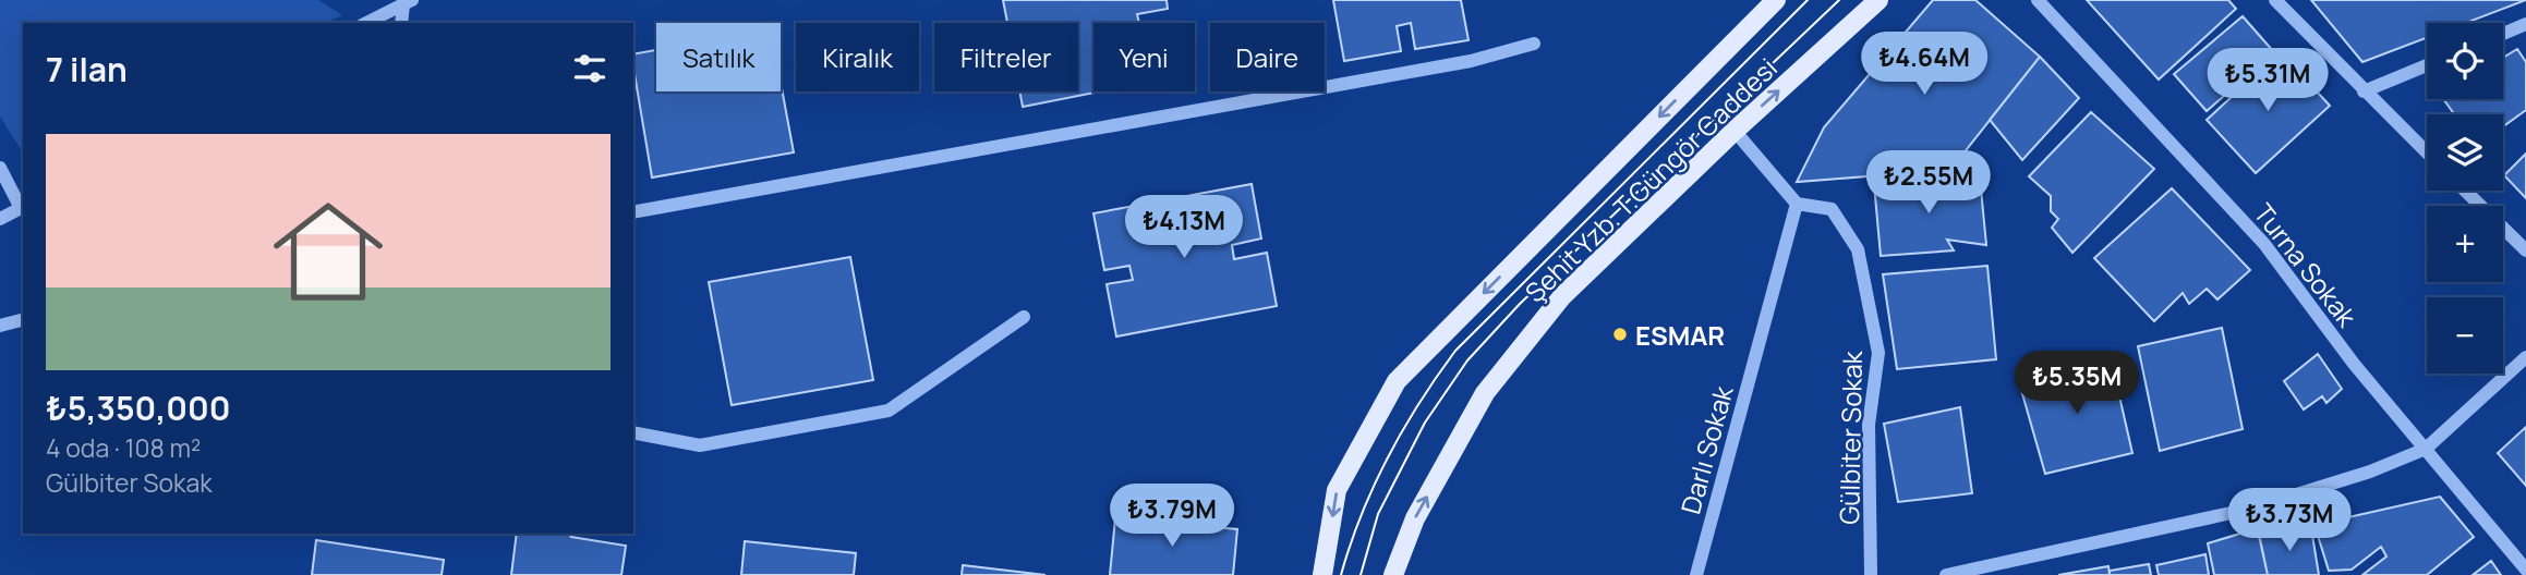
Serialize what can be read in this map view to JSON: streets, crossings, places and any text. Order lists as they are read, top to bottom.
{
  "streets": {
    "main road": ["Şehit Yzb. T.Güngör Caddesi"],
    "street": ["Turna Sokak", "Gülbiter Sokak", "Darlı Sokak"]
  },
  "crossings": [
    ["Gülbiter Sokak", "Darlı Sokak"]
  ],
  "places": ["ESMAR"],
  "page": {
    "map_buttons": ["+", "−"],
    "chip": [
      "Satılık",
      "Kiralık",
      "Filtreler",
      "Yeni",
      "Daire"
    ],
    "heading": "7 ilan",
    "price": [
      "₺4.64M",
      "₺5.31M",
      "₺2.55M",
      "₺4.13M",
      "₺5.35M",
      "₺3.79M",
      "₺3.73M"
    ],
    "list": [
      {
        "name": "₺5,350,000",
        "note": "4 oda · 108 m² · Gülbiter Sokak"
      }
    ]
  }
}
